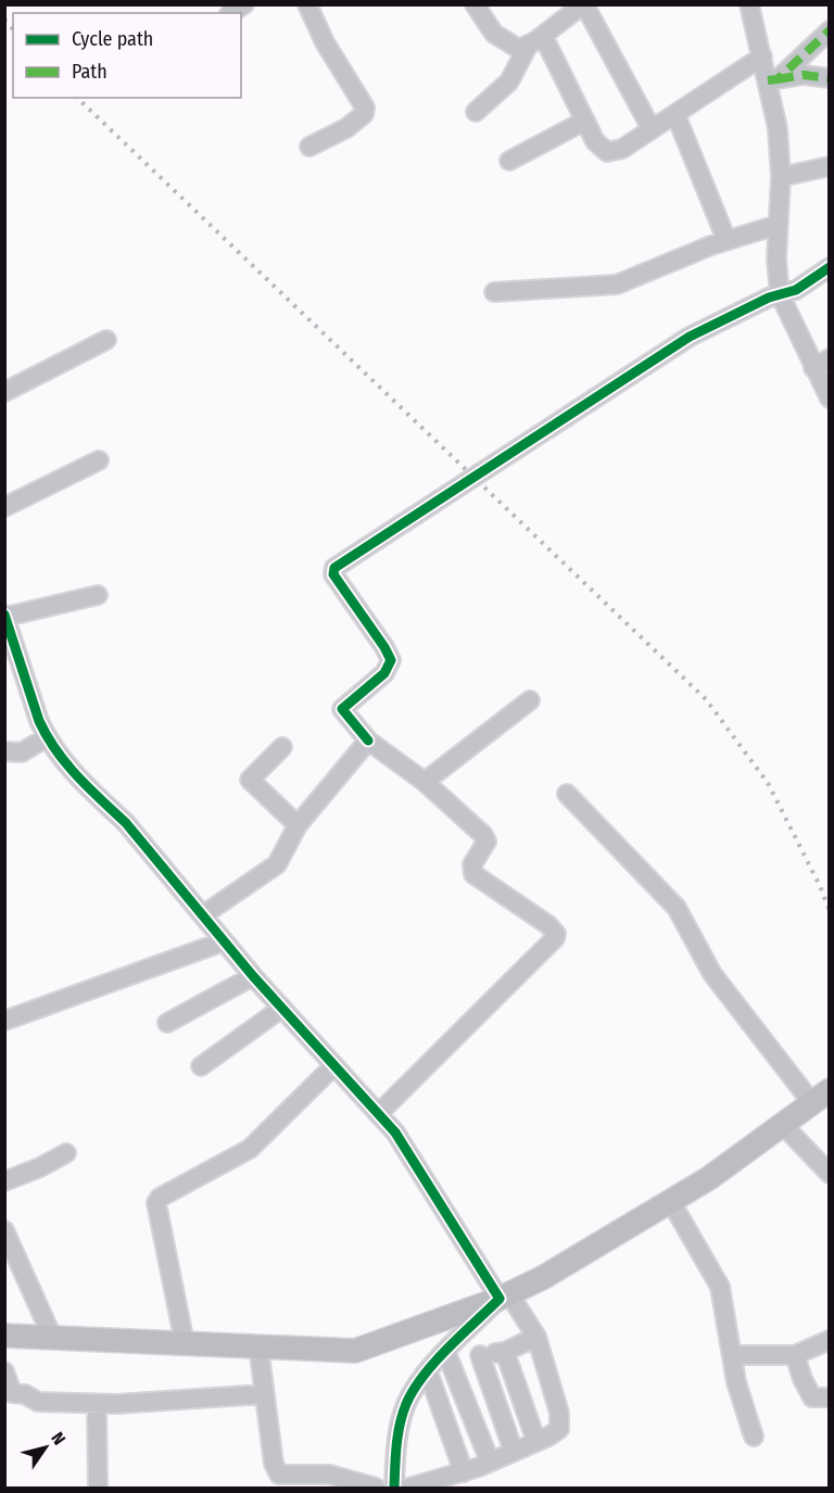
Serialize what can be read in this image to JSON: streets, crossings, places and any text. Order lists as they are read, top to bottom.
{
  "legend": ["Cycle path", "Path"],
  "north": "top right"
}
